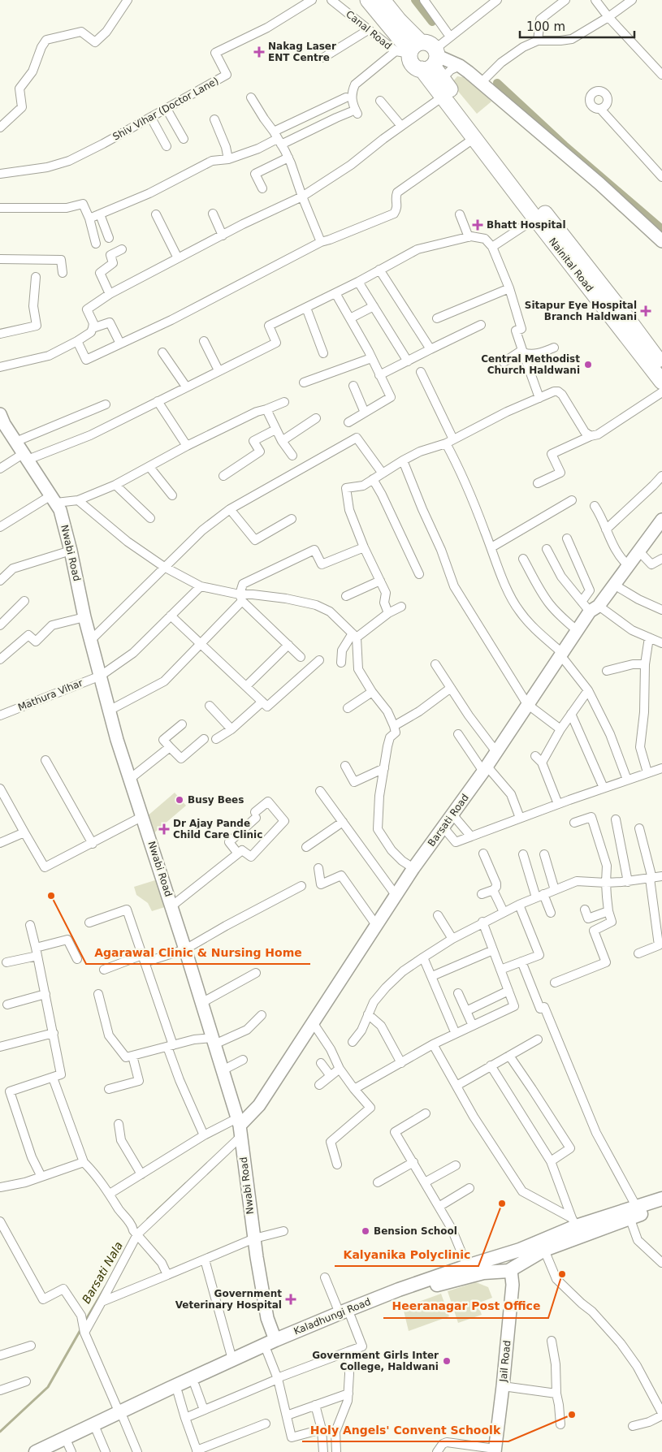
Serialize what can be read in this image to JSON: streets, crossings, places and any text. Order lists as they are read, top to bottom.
{
  "streets": {
    "highway": ["Nainital Road"],
    "main road": ["Kaladhungi Road"],
    "street": [
      "Canal Road",
      "Shiv Vihar (Doctor Lane)",
      "Nwabi Road",
      "Mathura Vihar",
      "Barsati Road",
      "Jail Road"
    ]
  },
  "crossings": [
    ["Nwabi Road", "Mathura Vihar"],
    ["Nwabi Road", "Barsati Road"],
    ["Nwabi Road", "Kaladhungi Road"],
    ["Kaladhungi Road", "Jail Road"]
  ],
  "water": ["Barsati Nala"],
  "places": {
    "health": [
      "Nakag Laser ENT Centre",
      "Bhatt Hospital",
      "Sitapur Eye Hospital Branch Haldwani",
      "Dr Ajay Pande Child Care Clinic",
      "Government Veterinary Hospital"
    ],
    "other": [
      "Central Methodist Church Haldwani",
      "Busy Bees",
      "Agarawal Clinic & Nursing Home",
      "Kalyanika Polyclinic",
      "Bension School",
      "Heeranagar Post Office",
      "Government Girls Inter College, Haldwani",
      "Holy Angels' Convent Schoolk"
    ]
  },
  "scale_bar": "100 m"
}
